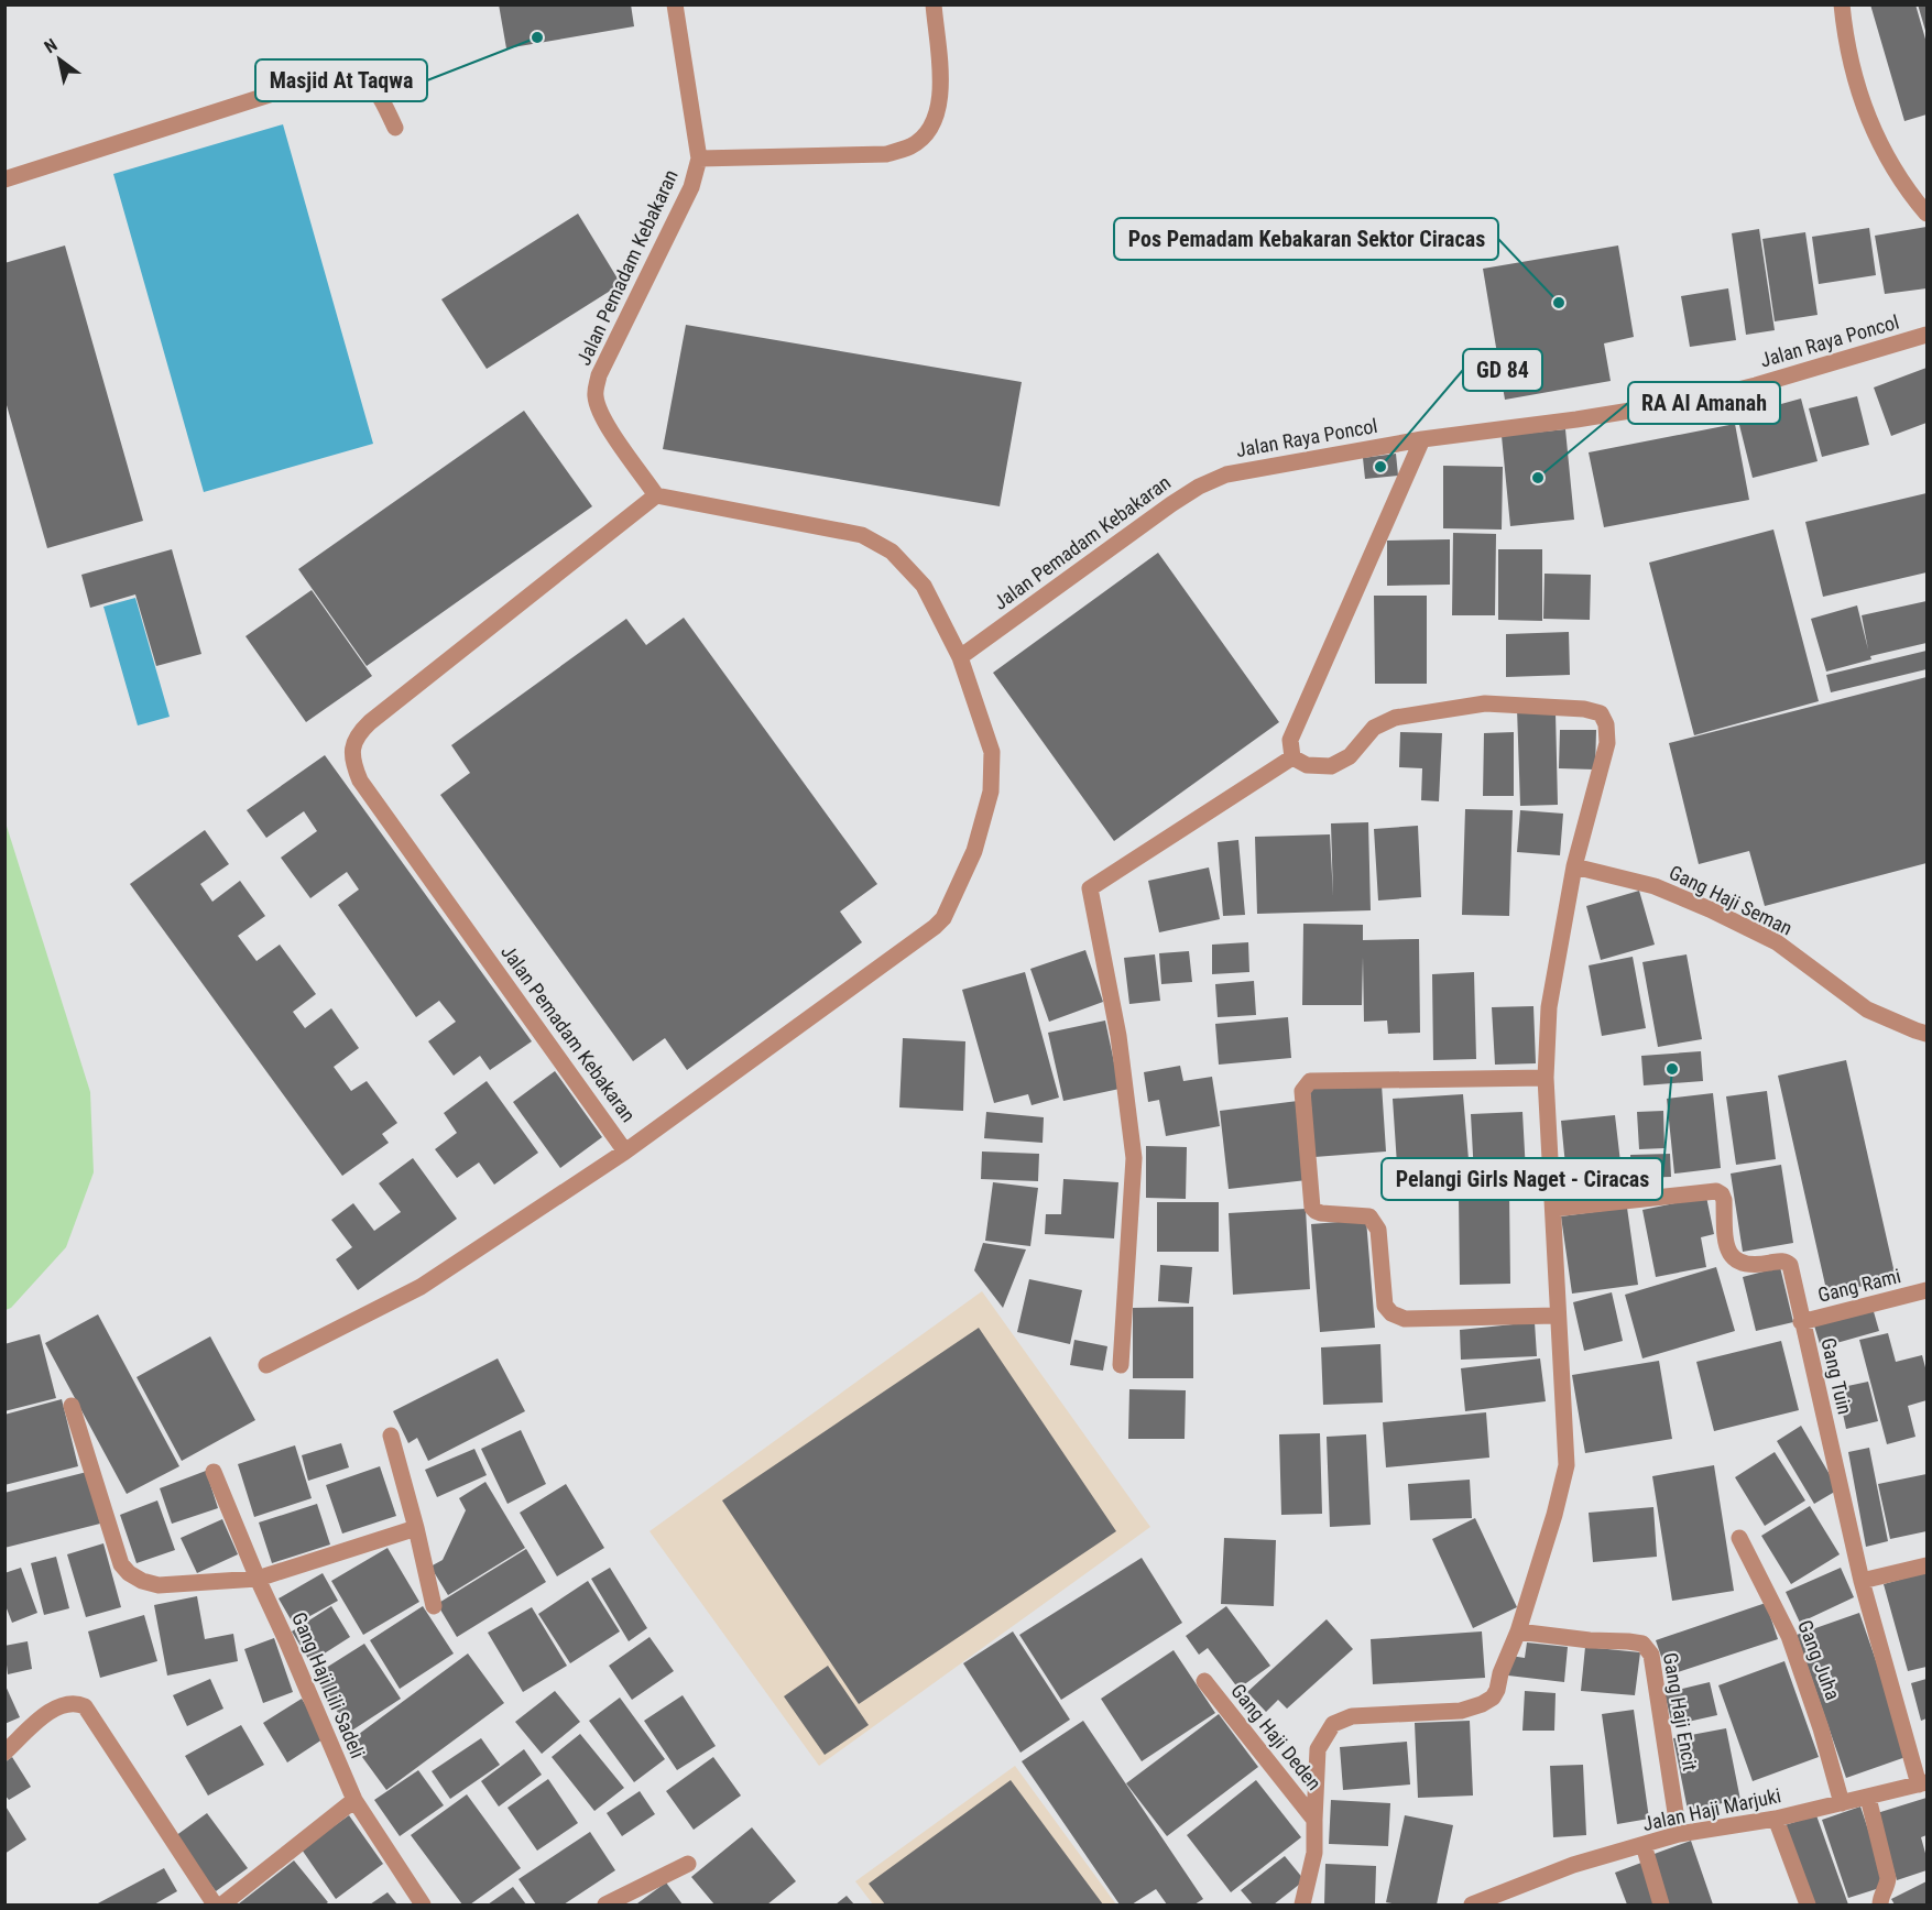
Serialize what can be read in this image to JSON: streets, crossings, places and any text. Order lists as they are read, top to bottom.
{
  "streets": {
    "street": [
      "Jalan Pemadam Kebakaran",
      "Jalan Raya Poncol",
      "Gang Haji Seman",
      "Gang Rami",
      "Gang Tuin",
      "Gang Juha",
      "Gang Haji Lili Sadeli",
      "Gang Haji Encit",
      "Gang Haji Deden",
      "Jalan Haji Marjuki"
    ]
  },
  "crossings": [
    ["Jalan Pemadam Kebakaran", "Jalan Raya Poncol"],
    ["Gang Haji Seman", "Gang Haji Deden"],
    ["Gang Rami", "Gang Tuin"],
    ["Gang Tuin", "Gang Haji Deden"],
    ["Gang Tuin", "Jalan Haji Marjuki"],
    ["Gang Juha", "Jalan Haji Marjuki"],
    ["Gang Haji Encit", "Gang Haji Deden"],
    ["Gang Haji Encit", "Jalan Haji Marjuki"]
  ],
  "places": [
    "Masjid At Taqwa",
    "Pos Pemadam Kebakaran Sektor Ciracas",
    "GD 84",
    "RA Al Amanah",
    "Pelangi Girls Naget - Ciracas"
  ],
  "north": "top left"
}
